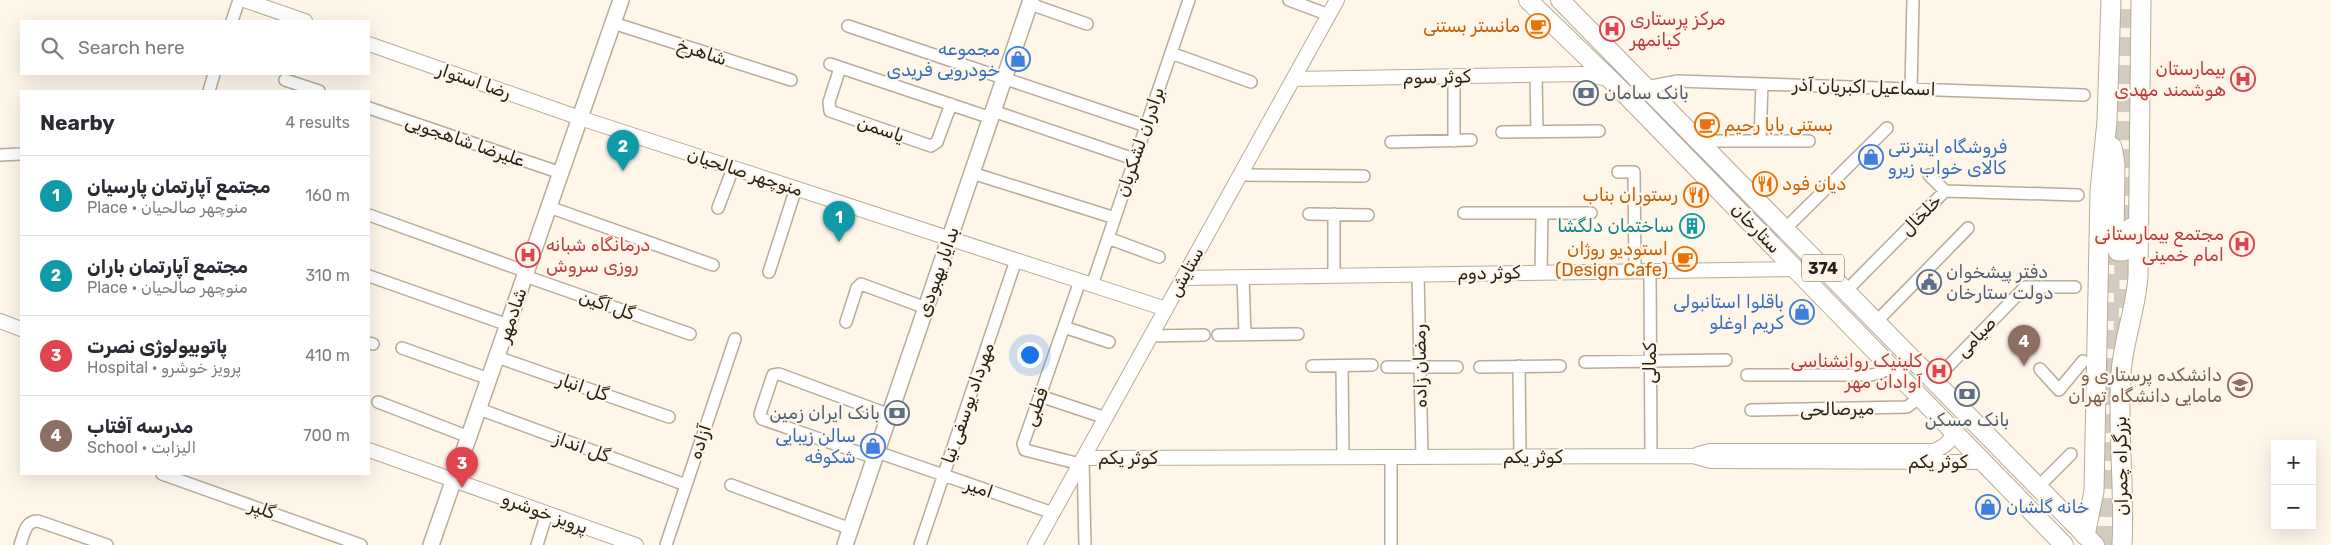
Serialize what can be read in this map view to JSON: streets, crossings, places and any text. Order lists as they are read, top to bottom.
{
  "streets": {
    "highway": ["بزرگراه چمران"],
    "main road": [
      "ستارخان",
      "374",
      "بدایار بهبودی",
      "شادمهر"
    ],
    "street": [
      "شاهرخ",
      "کوثر سوم",
      "رضا استوار",
      "اسماعیل اکبریان آذر",
      "یاسمن",
      "علیرضا شاهجویی",
      "برادران لشکریان",
      "منوچهر صالحیان",
      "خلخال",
      "ستایش",
      "کوثر دوم",
      "گل آگین",
      "صیامی",
      "کمالی",
      "رمضان زاده",
      "گل انبار",
      "مهرداد یوسفی نیا",
      "قطبی",
      "میرصالحی",
      "آزاده",
      "گل انداز",
      "کوثر یکم",
      "امیر",
      "گلپر",
      "پرویز خوشرو"
    ]
  },
  "crossings": [
    ["شاهرخ", "شادمهر"],
    ["کوثر سوم", "ستارخان"],
    ["کوثر سوم", "ستایش"],
    ["رضا استوار", "منوچهر صالحیان"],
    ["رضا استوار", "شادمهر"],
    ["اسماعیل اکبریان آذر", "ستارخان"],
    ["علیرضا شاهجویی", "شادمهر"],
    ["برادران لشکریان", "منوچهر صالحیان"],
    ["برادران لشکریان", "قطبی"],
    ["منوچهر صالحیان", "بدایار بهبودی"],
    ["منوچهر صالحیان", "ستایش"],
    ["منوچهر صالحیان", "شادمهر"],
    ["منوچهر صالحیان", "مهرداد یوسفی نیا"],
    ["منوچهر صالحیان", "قطبی"],
    ["خلخال", "ستارخان"],
    ["ستارخان", "کوثر دوم"],
    ["ستارخان", "صیامی"],
    ["ستارخان", "میرصالحی"],
    ["ستارخان", "کوثر یکم"],
    ["ستارخان", "بزرگراه چمران"],
    ["بدایار بهبودی", "امیر"],
    ["ستایش", "کوثر دوم"],
    ["ستایش", "قطبی"],
    ["ستایش", "کوثر یکم"],
    ["ستایش", "امیر"],
    ["کوثر دوم", "کمالی"],
    ["کوثر دوم", "رمضان زاده"],
    ["گل آگین", "شادمهر"],
    ["شادمهر", "گل انبار"],
    ["شادمهر", "گل انداز"],
    ["شادمهر", "پرویز خوشرو"],
    ["کمالی", "کوثر یکم"],
    ["رمضان زاده", "کوثر یکم"],
    ["مهرداد یوسفی نیا", "امیر"],
    ["قطبی", "کوثر یکم"],
    ["آزاده", "گل انداز"]
  ],
  "places": {
    "cafe": ["مانستر بستنی", "بستنی بابا رحیم", "استودیو روژان (Design Cafe)"],
    "hospital": [
      "مرکز پرستاری کیانمهر",
      "بیمارستان هوشمند مهدی",
      "مجتمع بیمارستانی امام خمینی",
      "درمانگاه شبانه روزی سروش",
      "کلینیک روانشناسی آوادان مهر"
    ],
    "shop": [
      "مجموعه خودرویی فریدی",
      "فروشگاه اینترنتی کالای خواب زیرو",
      "باقلوا استانبولی کریم اوغلو",
      "سالن زیبایی شکوفه",
      "خانه گلشان"
    ],
    "bank": ["بانک سامان", "بانک مسکن", "بانک ایران زمین"],
    "restaurant": ["دیان فود", "رستوران بناب"],
    "building": ["ساختمان دلگشا"],
    "public building": ["دفتر پیشخوان دولت ستارخان"],
    "school or university": ["دانشکده پرستاری و مامایی دانشگاه تهران"]
  },
  "page": {
    "search": "Search here",
    "heading": ["Nearby", "4 results"],
    "pins": [
      "2",
      "1",
      "4",
      "3"
    ],
    "list": [
      {
        "mark": "1",
        "name": "مجتمع آپارتمان پارسیان",
        "note": "Place · منوچهر صالحیان",
        "value": "160 m"
      },
      {
        "mark": "2",
        "name": "مجتمع آپارتمان باران",
        "note": "Place · منوچهر صالحیان",
        "value": "310 m"
      },
      {
        "mark": "3",
        "name": "پاتوبیولوژی نصرت",
        "note": "Hospital · پرویز خوشرو",
        "value": "410 m"
      },
      {
        "mark": "4",
        "name": "مدرسه آفتاب",
        "note": "School · الیزابت",
        "value": "700 m"
      }
    ],
    "map_buttons": ["+", "−"]
  }
}
